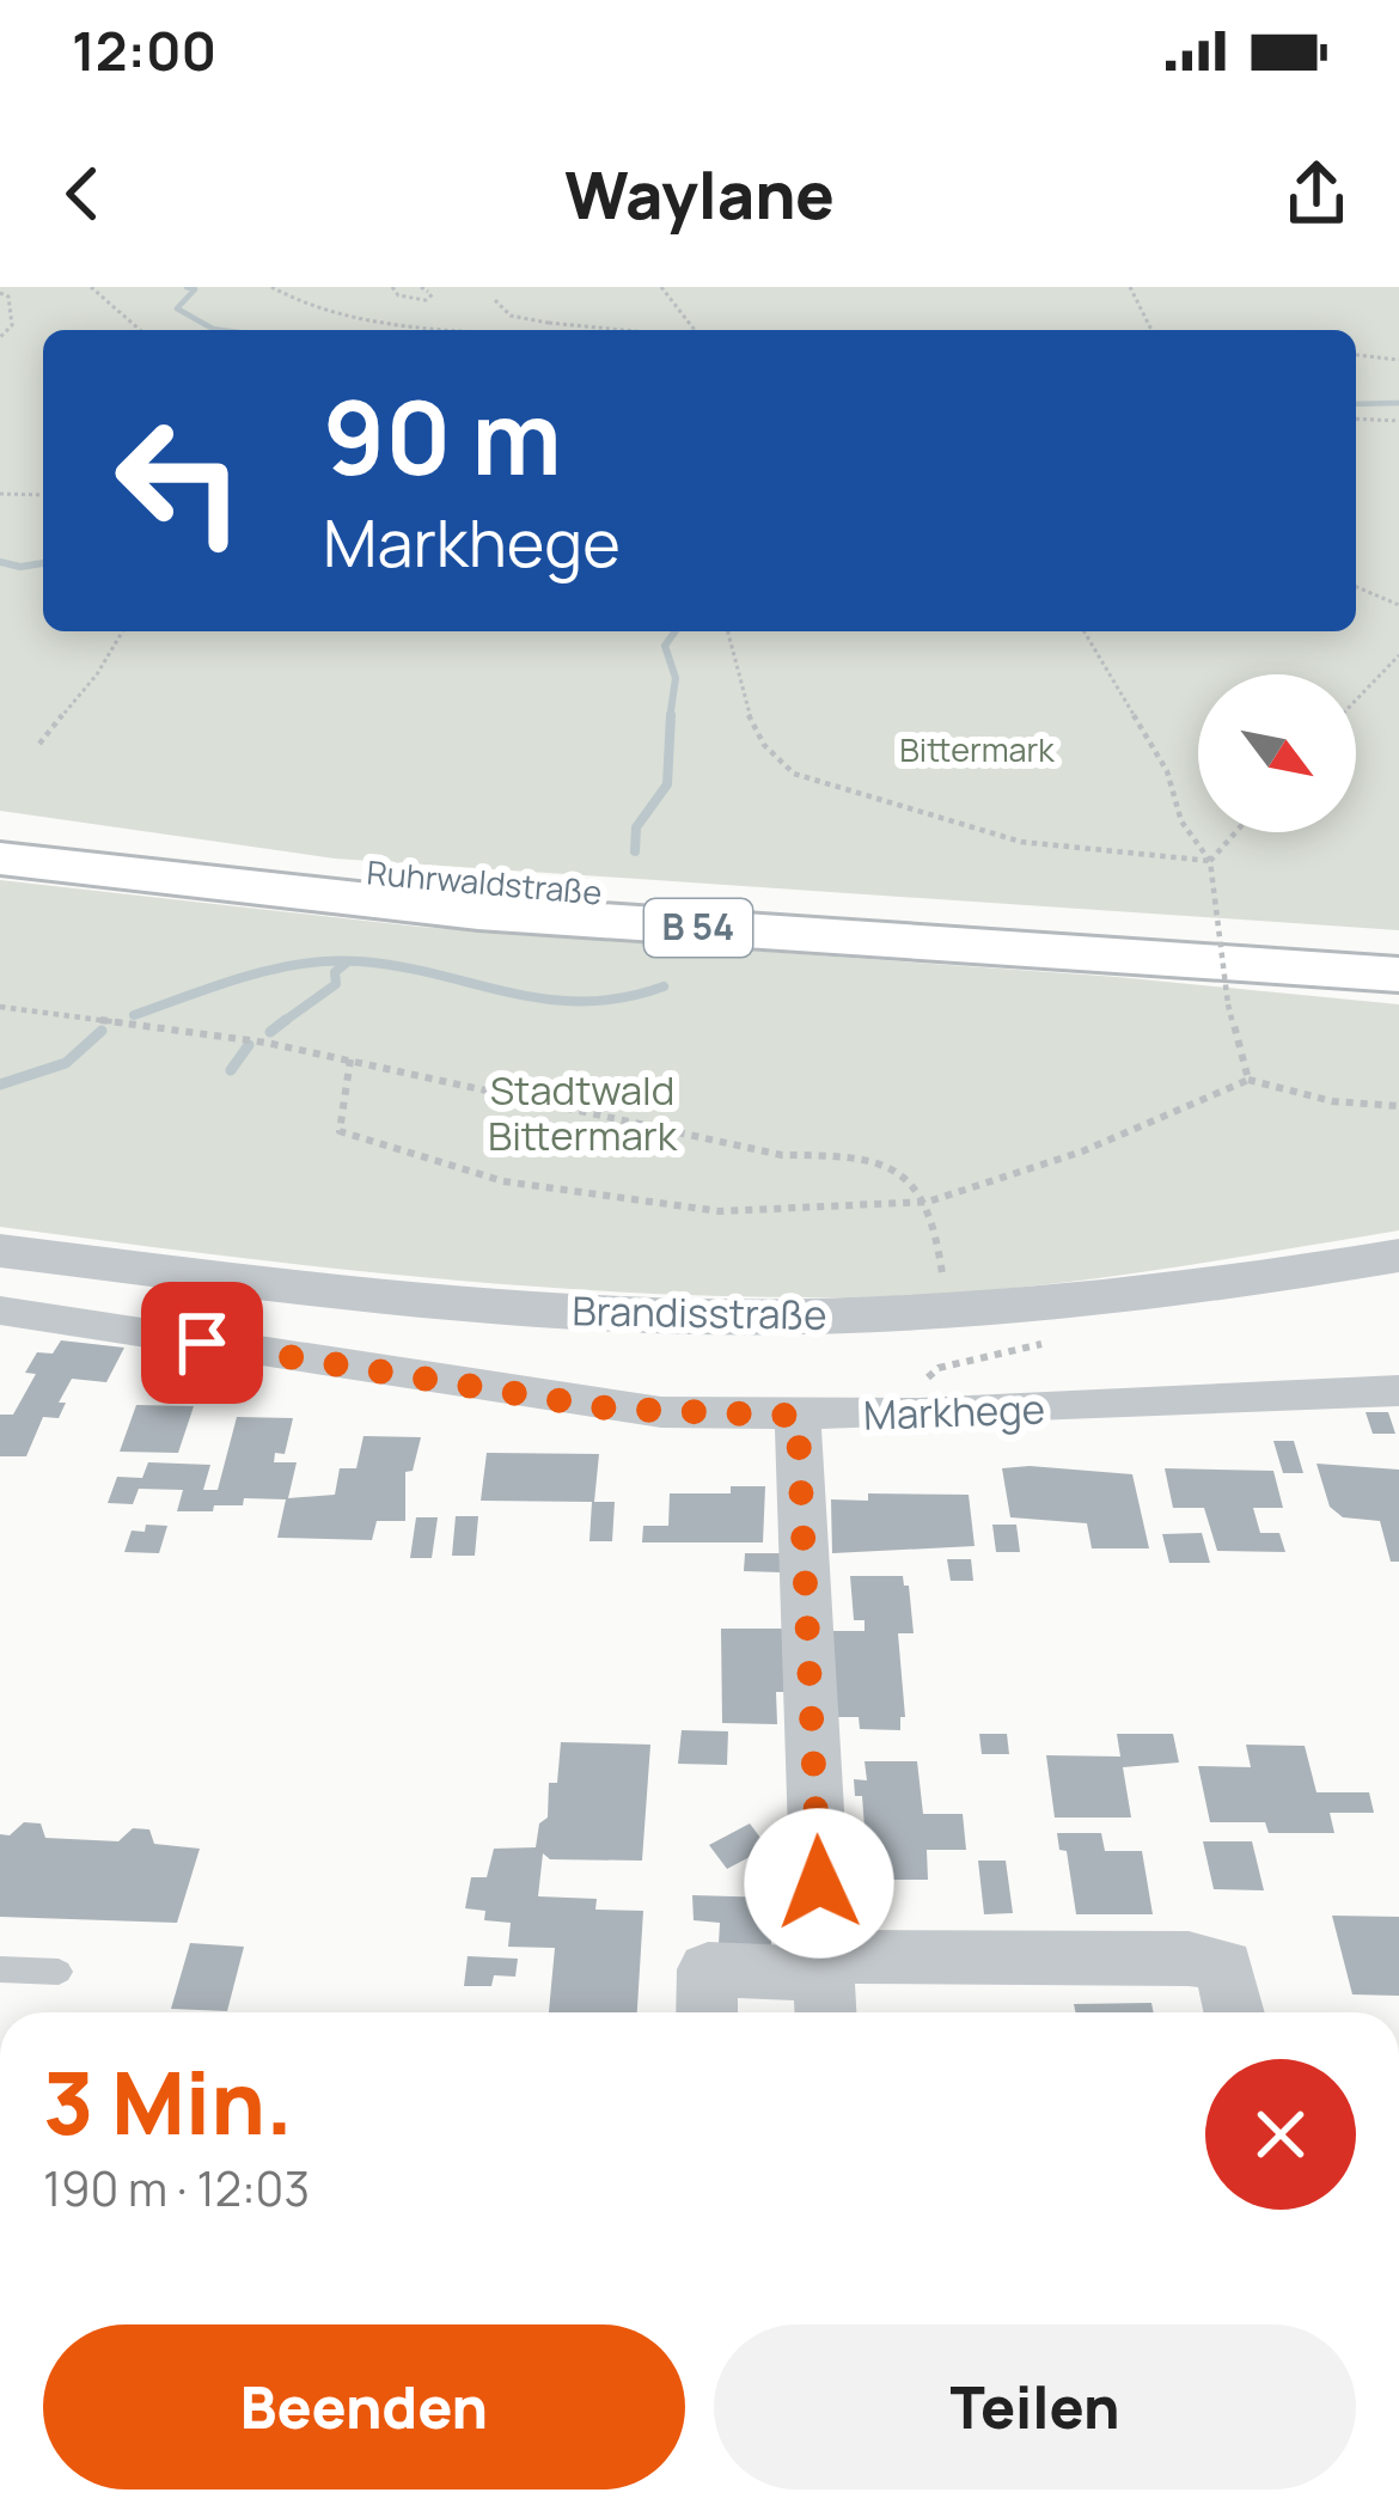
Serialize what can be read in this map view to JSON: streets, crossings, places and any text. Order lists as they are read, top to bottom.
{
  "streets": {
    "highway": ["Ruhrwaldstraße", "B 54"],
    "street": ["Brandisstraße", "Markhege"]
  },
  "parks": ["Bittermark", "Stadtwald Bittermark"],
  "north": "bottom right",
  "page": {
    "status": "12:00",
    "header": "Waylane",
    "turn": ["90 m", "Markhege"],
    "heading": ["3 Min.", "190 m · 12:03"],
    "buttons": ["Beenden", "Teilen"]
  }
}
